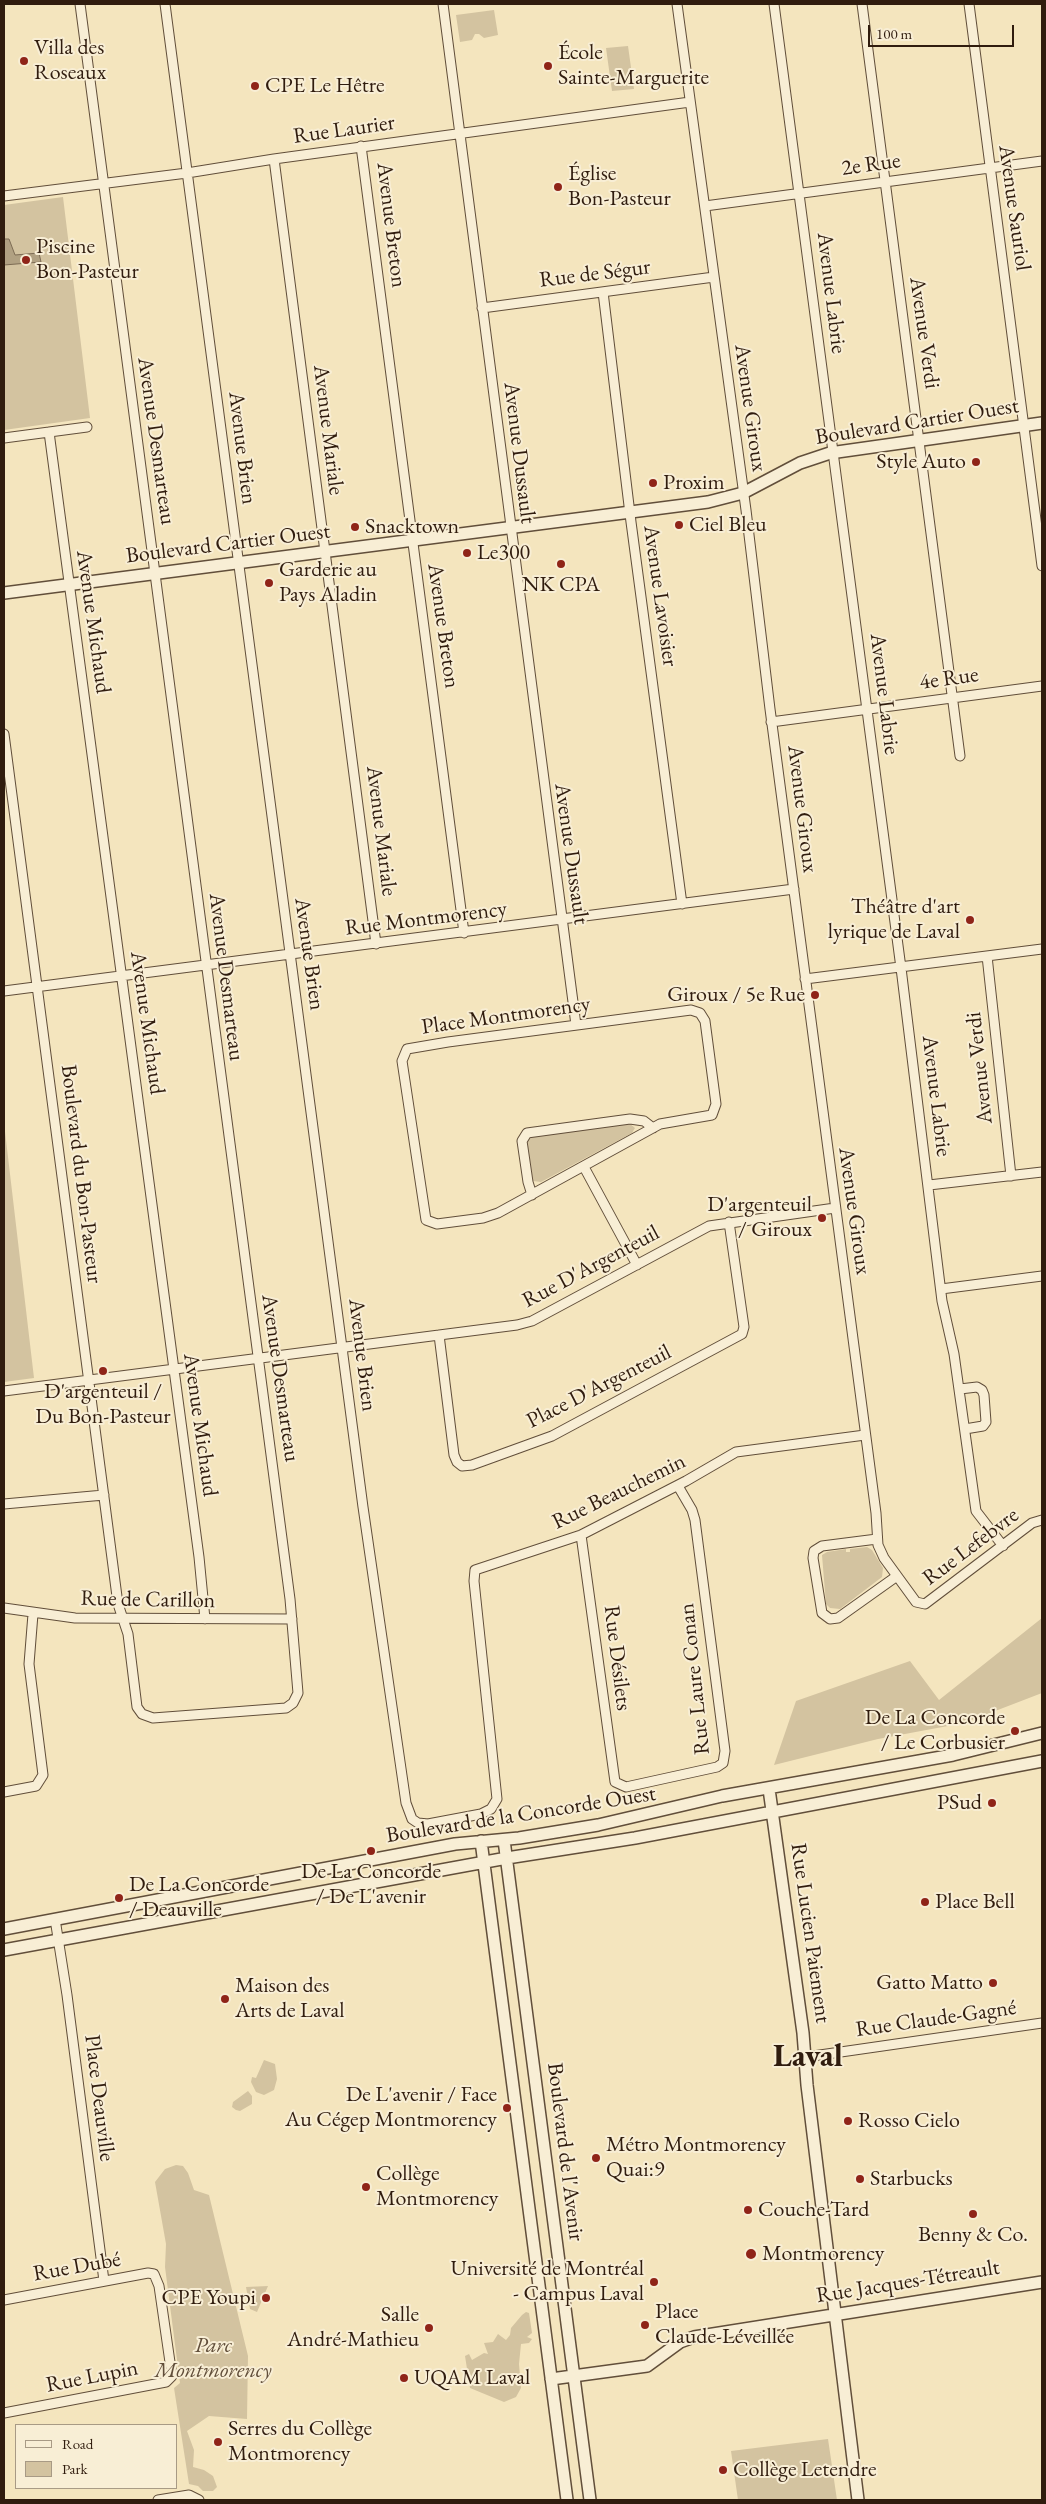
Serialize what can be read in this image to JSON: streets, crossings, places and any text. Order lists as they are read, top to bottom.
{
  "streets": {
    "street": [
      "Rue Laurier",
      "2e Rue",
      "Avenue Sauriol",
      "Avenue Breton",
      "Rue de Ségur",
      "Avenue Labrie",
      "Avenue Verdi",
      "Avenue Giroux",
      "Boulevard Cartier Ouest",
      "Avenue Mariale",
      "Avenue Desmarteau",
      "Avenue Brien",
      "Avenue Dussault",
      "Avenue Lavoisier",
      "Avenue Michaud",
      "4e Rue",
      "Rue Montmorency",
      "Place Montmorency",
      "Boulevard du Bon-Pasteur",
      "Rue D'Argenteuil",
      "Place D'Argenteuil",
      "Rue Beauchemin",
      "Rue Lefebvre",
      "Rue de Carillon",
      "Rue Désilets",
      "Rue Laure Conan",
      "Boulevard de la Concorde Ouest",
      "Rue Lucien Paiement",
      "Rue Claude-Gagné",
      "Place Deauville",
      "Boulevard de l'Avenir",
      "Rue Dubé",
      "Rue Jacques-Tétreault",
      "Rue Lupin"
    ]
  },
  "crossings": [
    ["Rue Laurier", "Avenue Breton"],
    ["Rue Laurier", "Avenue Giroux"],
    ["Rue Laurier", "Avenue Mariale"],
    ["Rue Laurier", "Avenue Desmarteau"],
    ["Rue Laurier", "Avenue Brien"],
    ["Rue Laurier", "Avenue Dussault"],
    ["2e Rue", "Avenue Sauriol"],
    ["2e Rue", "Avenue Labrie"],
    ["2e Rue", "Avenue Verdi"],
    ["2e Rue", "Avenue Giroux"],
    ["Avenue Sauriol", "Boulevard Cartier Ouest"],
    ["Avenue Breton", "Boulevard Cartier Ouest"],
    ["Avenue Breton", "Rue Montmorency"],
    ["Rue de Ségur", "Avenue Giroux"],
    ["Rue de Ségur", "Avenue Dussault"],
    ["Rue de Ségur", "Avenue Lavoisier"],
    ["Avenue Labrie", "Boulevard Cartier Ouest"],
    ["Avenue Labrie", "4e Rue"],
    ["Avenue Labrie", "Rue Lefebvre"],
    ["Avenue Verdi", "Boulevard Cartier Ouest"],
    ["Avenue Verdi", "4e Rue"],
    ["Avenue Giroux", "Boulevard Cartier Ouest"],
    ["Avenue Giroux", "4e Rue"],
    ["Avenue Giroux", "Rue Montmorency"],
    ["Avenue Giroux", "Rue D'Argenteuil"],
    ["Avenue Giroux", "Rue Beauchemin"],
    ["Avenue Giroux", "Rue Lefebvre"],
    ["Boulevard Cartier Ouest", "Avenue Mariale"],
    ["Boulevard Cartier Ouest", "Avenue Desmarteau"],
    ["Boulevard Cartier Ouest", "Avenue Brien"],
    ["Boulevard Cartier Ouest", "Avenue Dussault"],
    ["Boulevard Cartier Ouest", "Avenue Lavoisier"],
    ["Boulevard Cartier Ouest", "Avenue Michaud"],
    ["Avenue Mariale", "Rue Montmorency"],
    ["Avenue Desmarteau", "Rue Montmorency"],
    ["Avenue Desmarteau", "Boulevard du Bon-Pasteur"],
    ["Avenue Desmarteau", "Rue D'Argenteuil"],
    ["Avenue Desmarteau", "Rue de Carillon"],
    ["Avenue Brien", "Rue Montmorency"],
    ["Avenue Brien", "Rue D'Argenteuil"],
    ["Avenue Brien", "Rue Beauchemin"],
    ["Avenue Dussault", "Rue Montmorency"],
    ["Avenue Dussault", "Place Montmorency"],
    ["Avenue Lavoisier", "Rue Montmorency"],
    ["Avenue Michaud", "Rue Montmorency"],
    ["Avenue Michaud", "Rue D'Argenteuil"],
    ["Avenue Michaud", "Rue de Carillon"],
    ["Rue Montmorency", "Boulevard du Bon-Pasteur"],
    ["Boulevard du Bon-Pasteur", "Rue D'Argenteuil"],
    ["Boulevard du Bon-Pasteur", "Rue de Carillon"],
    ["Rue D'Argenteuil", "Place D'Argenteuil"],
    ["Rue Beauchemin", "Rue Désilets"],
    ["Rue Beauchemin", "Rue Laure Conan"],
    ["Rue Désilets", "Rue Laure Conan"],
    ["Boulevard de la Concorde Ouest", "Rue Lucien Paiement"],
    ["Boulevard de la Concorde Ouest", "Place Deauville"],
    ["Boulevard de la Concorde Ouest", "Boulevard de l'Avenir"],
    ["Rue Lucien Paiement", "Rue Claude-Gagné"],
    ["Rue Lucien Paiement", "Rue Jacques-Tétreault"],
    ["Place Deauville", "Rue Dubé"],
    ["Boulevard de l'Avenir", "Rue Jacques-Tétreault"],
    ["Rue Dubé", "Rue Lupin"]
  ],
  "districts": ["Laval"],
  "parks": ["Parc Montmorency"],
  "places": [
    "Villa des Roseaux",
    "École Sainte-Marguerite",
    "CPE Le Hêtre",
    "Église Bon-Pasteur",
    "Piscine Bon-Pasteur",
    "Style Auto",
    "Proxim",
    "Ciel Bleu",
    "Snacktown",
    "Le300",
    "NK CPA",
    "Garderie au Pays Aladin",
    "Théâtre d'art lyrique de Laval",
    "Giroux / 5e Rue",
    "D'argenteuil / Giroux",
    "D'argenteuil / Du Bon-Pasteur",
    "De La Concorde / Le Corbusier",
    "PSud",
    "De La Concorde / De L'avenir",
    "De La Concorde / Deauville",
    "Place Bell",
    "Gatto Matto",
    "Maison des Arts de Laval",
    "De L'avenir / Face Au Cégep Montmorency",
    "Rosso Cielo",
    "Métro Montmorency Quai:9",
    "Starbucks",
    "Collège Montmorency",
    "Couche-Tard",
    "Benny & Co.",
    "Montmorency",
    "Université de Montréal - Campus Laval",
    "CPE Youpi",
    "Place Claude-Léveillée",
    "Salle André-Mathieu",
    "UQAM Laval",
    "Serres du Collège Montmorency",
    "Collège Letendre"
  ],
  "legend": ["Road", "Park"],
  "scale_bar": "100 m"
}
